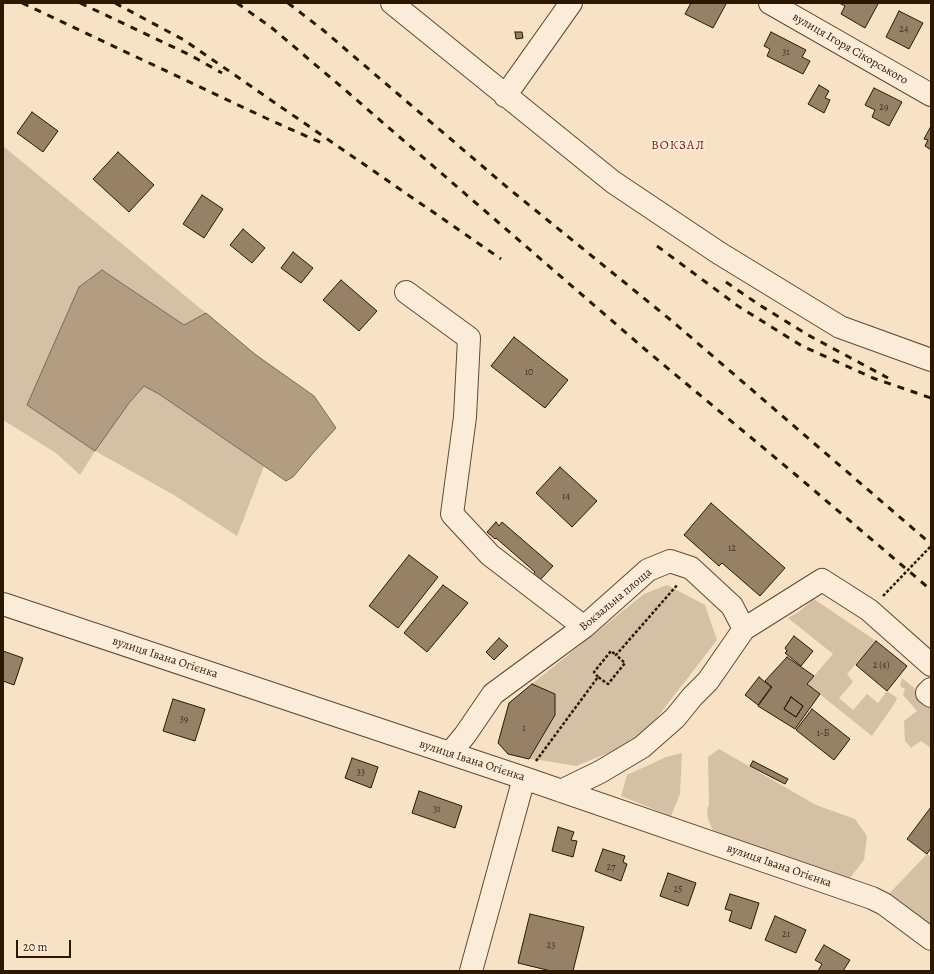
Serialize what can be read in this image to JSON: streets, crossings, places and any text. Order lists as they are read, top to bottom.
{
  "streets": {
    "street": ["вулиця Ігоря Сікорського", "Вокзальна площа", "вулиця Івана Огієнка"]
  },
  "crossings": [
    ["Вокзальна площа", "вулиця Івана Огієнка"]
  ],
  "districts": ["ВОКЗАЛ"],
  "house_numbers": [
    "24",
    "31",
    "29",
    "10",
    "14",
    "12",
    "2 (4)",
    "39",
    "1",
    "1-Б",
    "33",
    "31",
    "27",
    "25",
    "21",
    "23"
  ],
  "scale_bar": "20 m"
}
